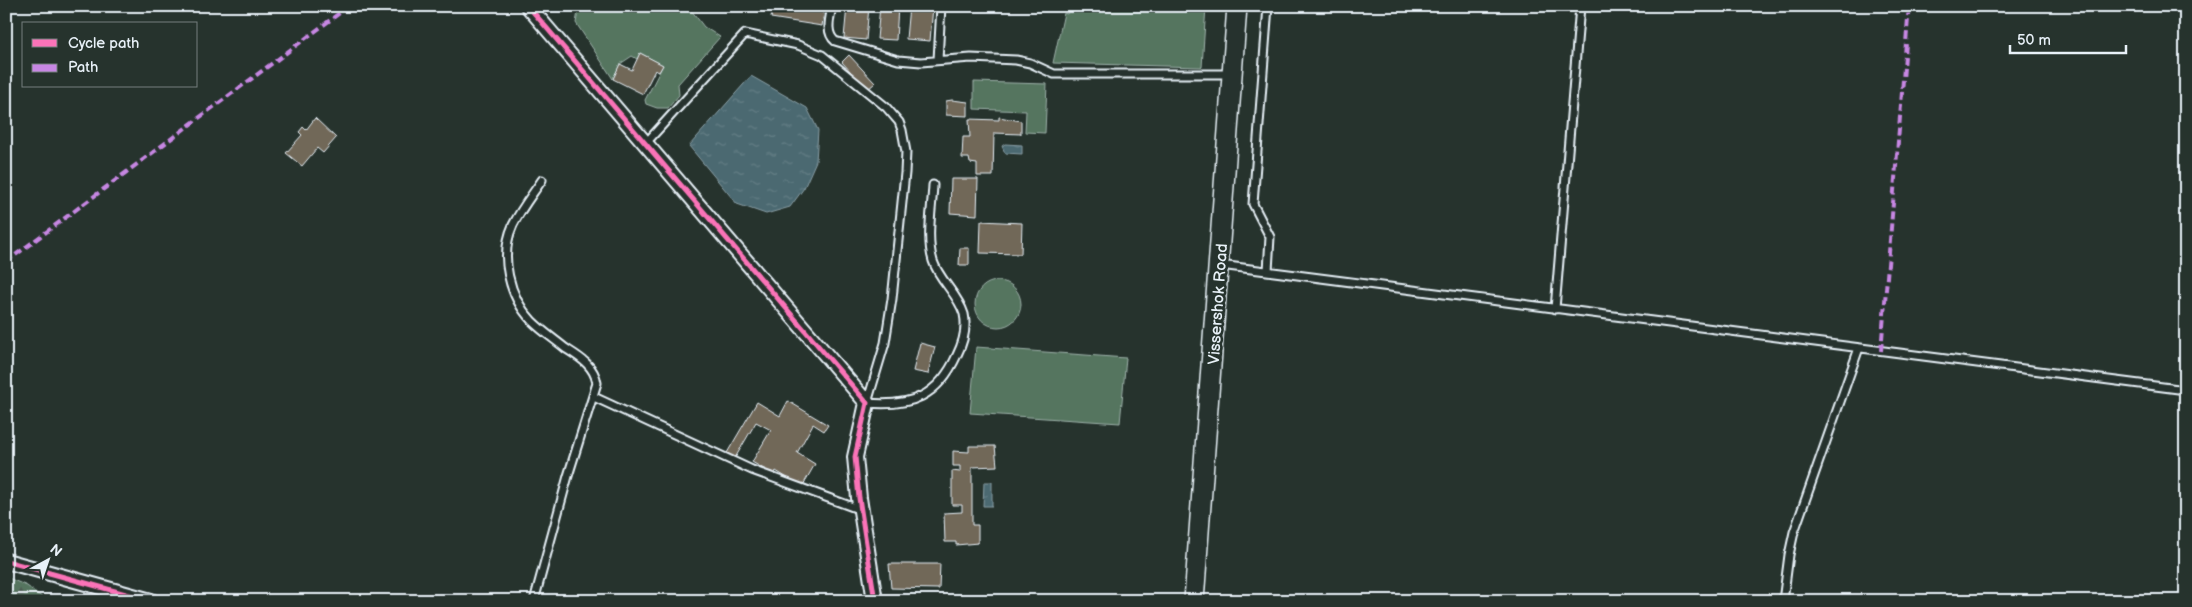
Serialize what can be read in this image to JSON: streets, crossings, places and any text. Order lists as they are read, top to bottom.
{
  "streets": {
    "main road": ["Vissershok Road"]
  },
  "legend": ["Cycle path", "Path"],
  "scale_bar": "50 m",
  "north": "top right"
}
